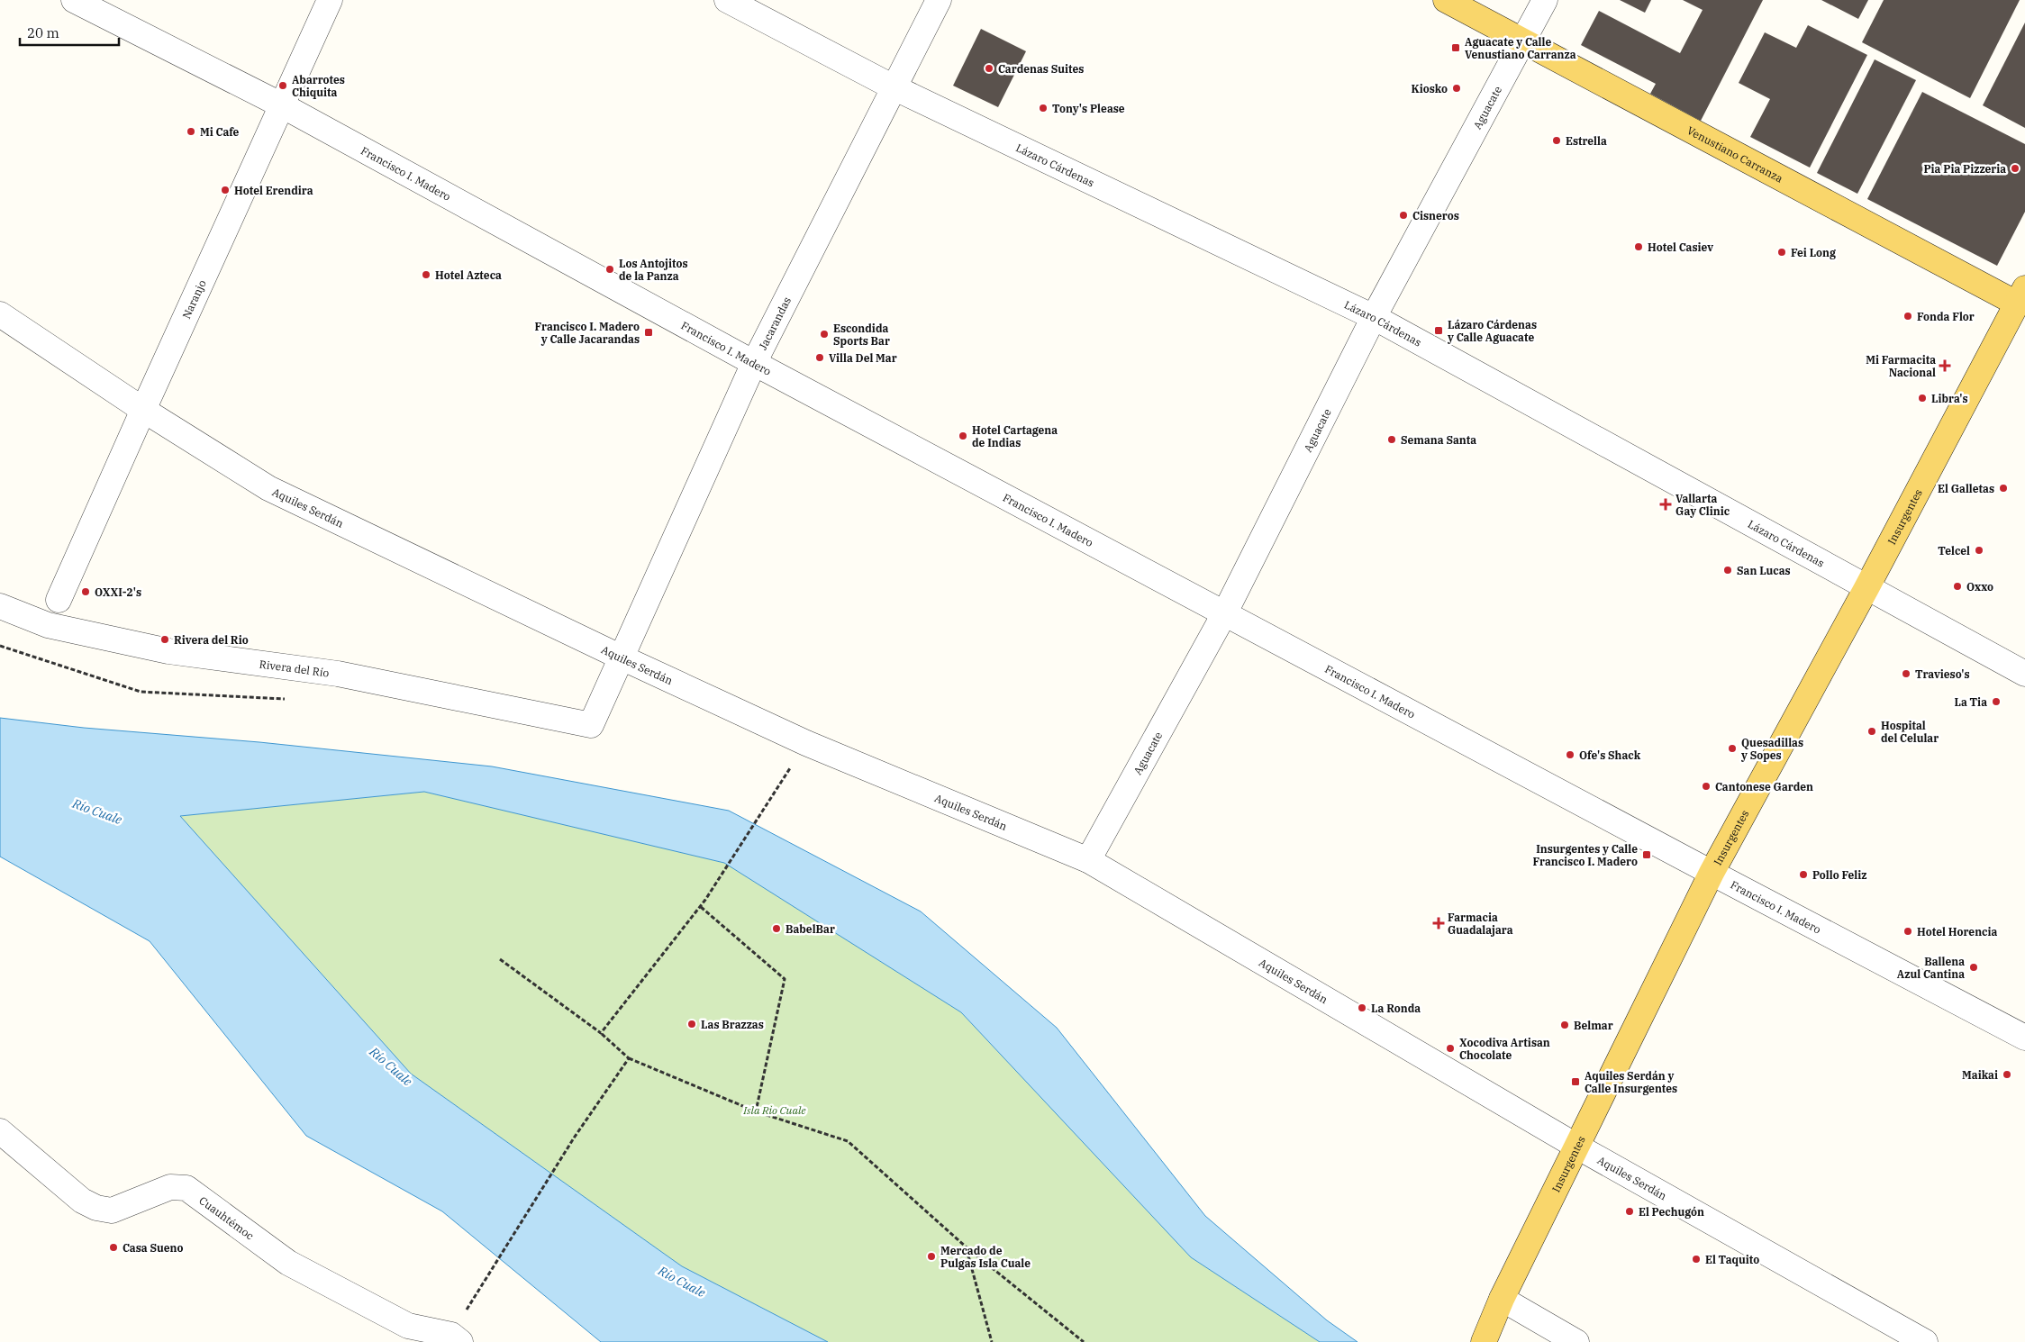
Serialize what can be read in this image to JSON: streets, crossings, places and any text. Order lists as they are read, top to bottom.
{
  "streets": {
    "main road": ["Venustiano Carranza", "Insurgentes"],
    "street": [
      "Aguacate",
      "Lázaro Cárdenas",
      "Francisco I. Madero",
      "Naranjo",
      "Jacarandas",
      "Aquiles Serdán",
      "Rivera del Río",
      "Cuauhtémoc"
    ]
  },
  "crossings": [
    ["Aguacate", "Venustiano Carranza"],
    ["Aguacate", "Lázaro Cárdenas"],
    ["Aguacate", "Francisco I. Madero"],
    ["Aguacate", "Aquiles Serdán"],
    ["Venustiano Carranza", "Insurgentes"],
    ["Lázaro Cárdenas", "Jacarandas"],
    ["Lázaro Cárdenas", "Insurgentes"],
    ["Francisco I. Madero", "Naranjo"],
    ["Francisco I. Madero", "Jacarandas"],
    ["Francisco I. Madero", "Insurgentes"],
    ["Naranjo", "Aquiles Serdán"],
    ["Jacarandas", "Aquiles Serdán"],
    ["Jacarandas", "Rivera del Río"],
    ["Aquiles Serdán", "Insurgentes"]
  ],
  "water": ["Río Cuale"],
  "parks": ["Isla Rio Cuale"],
  "places": {
    "transit": [
      "Aguacate y Calle Venustiano Carranza",
      "Lázaro Cárdenas y Calle Aguacate",
      "Francisco I. Madero y Calle Jacarandas",
      "Insurgentes y Calle Francisco I. Madero",
      "Aquiles Serdán y Calle Insurgentes"
    ],
    "other": [
      "Cardenas Suites",
      "Abarrotes Chiquita",
      "Kiosko",
      "Tony's Please",
      "Mi Cafe",
      "Estrella",
      "Pia Pia Pizzeria",
      "Hotel Erendira",
      "Cisneros",
      "Hotel Casiev",
      "Fei Long",
      "Los Antojitos de la Panza",
      "Hotel Azteca",
      "Fonda Flor",
      "Escondida Sports Bar",
      "Villa Del Mar",
      "Libra's",
      "Hotel Cartagena de Indias",
      "Semana Santa",
      "El Galletas",
      "Telcel",
      "San Lucas",
      "Oxxo",
      "OXXI-2's",
      "Rivera del Rio",
      "Travieso's",
      "La Tia",
      "Hospital del Celular",
      "Quesadillas y Sopes",
      "Ofe's Shack",
      "Cantonese Garden",
      "Pollo Feliz",
      "BabelBar",
      "Hotel Horencia",
      "Ballena Azul Cantina",
      "La Ronda",
      "Las Brazzas",
      "Belmar",
      "Xocodiva Artisan Chocolate",
      "Maikai",
      "El Pechugón",
      "Casa Sueno",
      "Mercado de Pulgas Isla Cuale",
      "El Taquito"
    ],
    "health": ["Mi Farmacita Nacional", "Vallarta Gay Clinic", "Farmacia Guadalajara"]
  },
  "scale_bar": "20 m"
}
